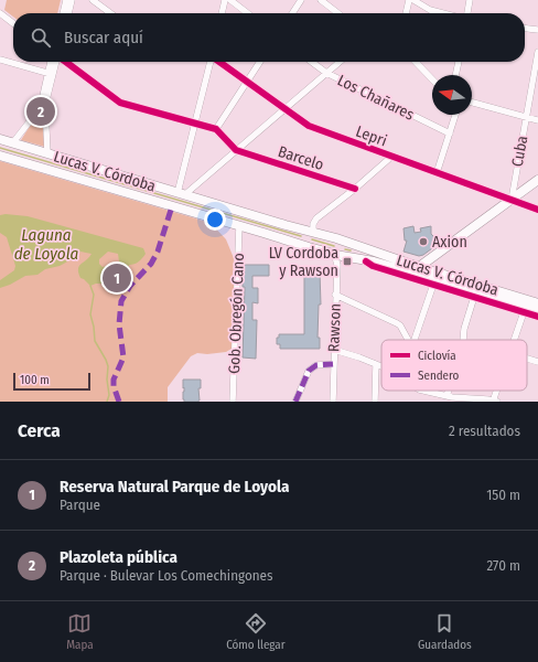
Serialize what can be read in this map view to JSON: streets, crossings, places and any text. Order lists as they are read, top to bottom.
{
  "streets": {
    "main road": ["Lucas V. Córdoba"],
    "street": [
      "Los Chañares",
      "Lepri",
      "Cuba",
      "Barcelo",
      "Gob. Obregón Cano",
      "Rawson"
    ]
  },
  "crossings": [
    ["Lepri", "Cuba"],
    ["Lucas V. Córdoba", "Gob. Obregón Cano"],
    ["Lucas V. Córdoba", "Rawson"]
  ],
  "water": ["Laguna de Loyola"],
  "places": {
    "other": ["Axion"],
    "transit": ["LV Cordoba y Rawson"]
  },
  "legend": ["Ciclovía", "Sendero"],
  "scale_bar": "100 m",
  "north": "left",
  "page": {
    "search": "Buscar aquí",
    "pins": ["2", "1"],
    "scale": "100 m",
    "heading": ["Cerca", "2 resultados"],
    "list": [
      {
        "mark": "1",
        "name": "Reserva Natural Parque de Loyola",
        "note": "Parque",
        "value": "150 m"
      },
      {
        "mark": "2",
        "name": "Plazoleta pública",
        "note": "Parque · Bulevar Los Comechingones",
        "value": "270 m"
      }
    ],
    "nav": ["Mapa", "Cómo llegar", "Guardados"]
  }
}
